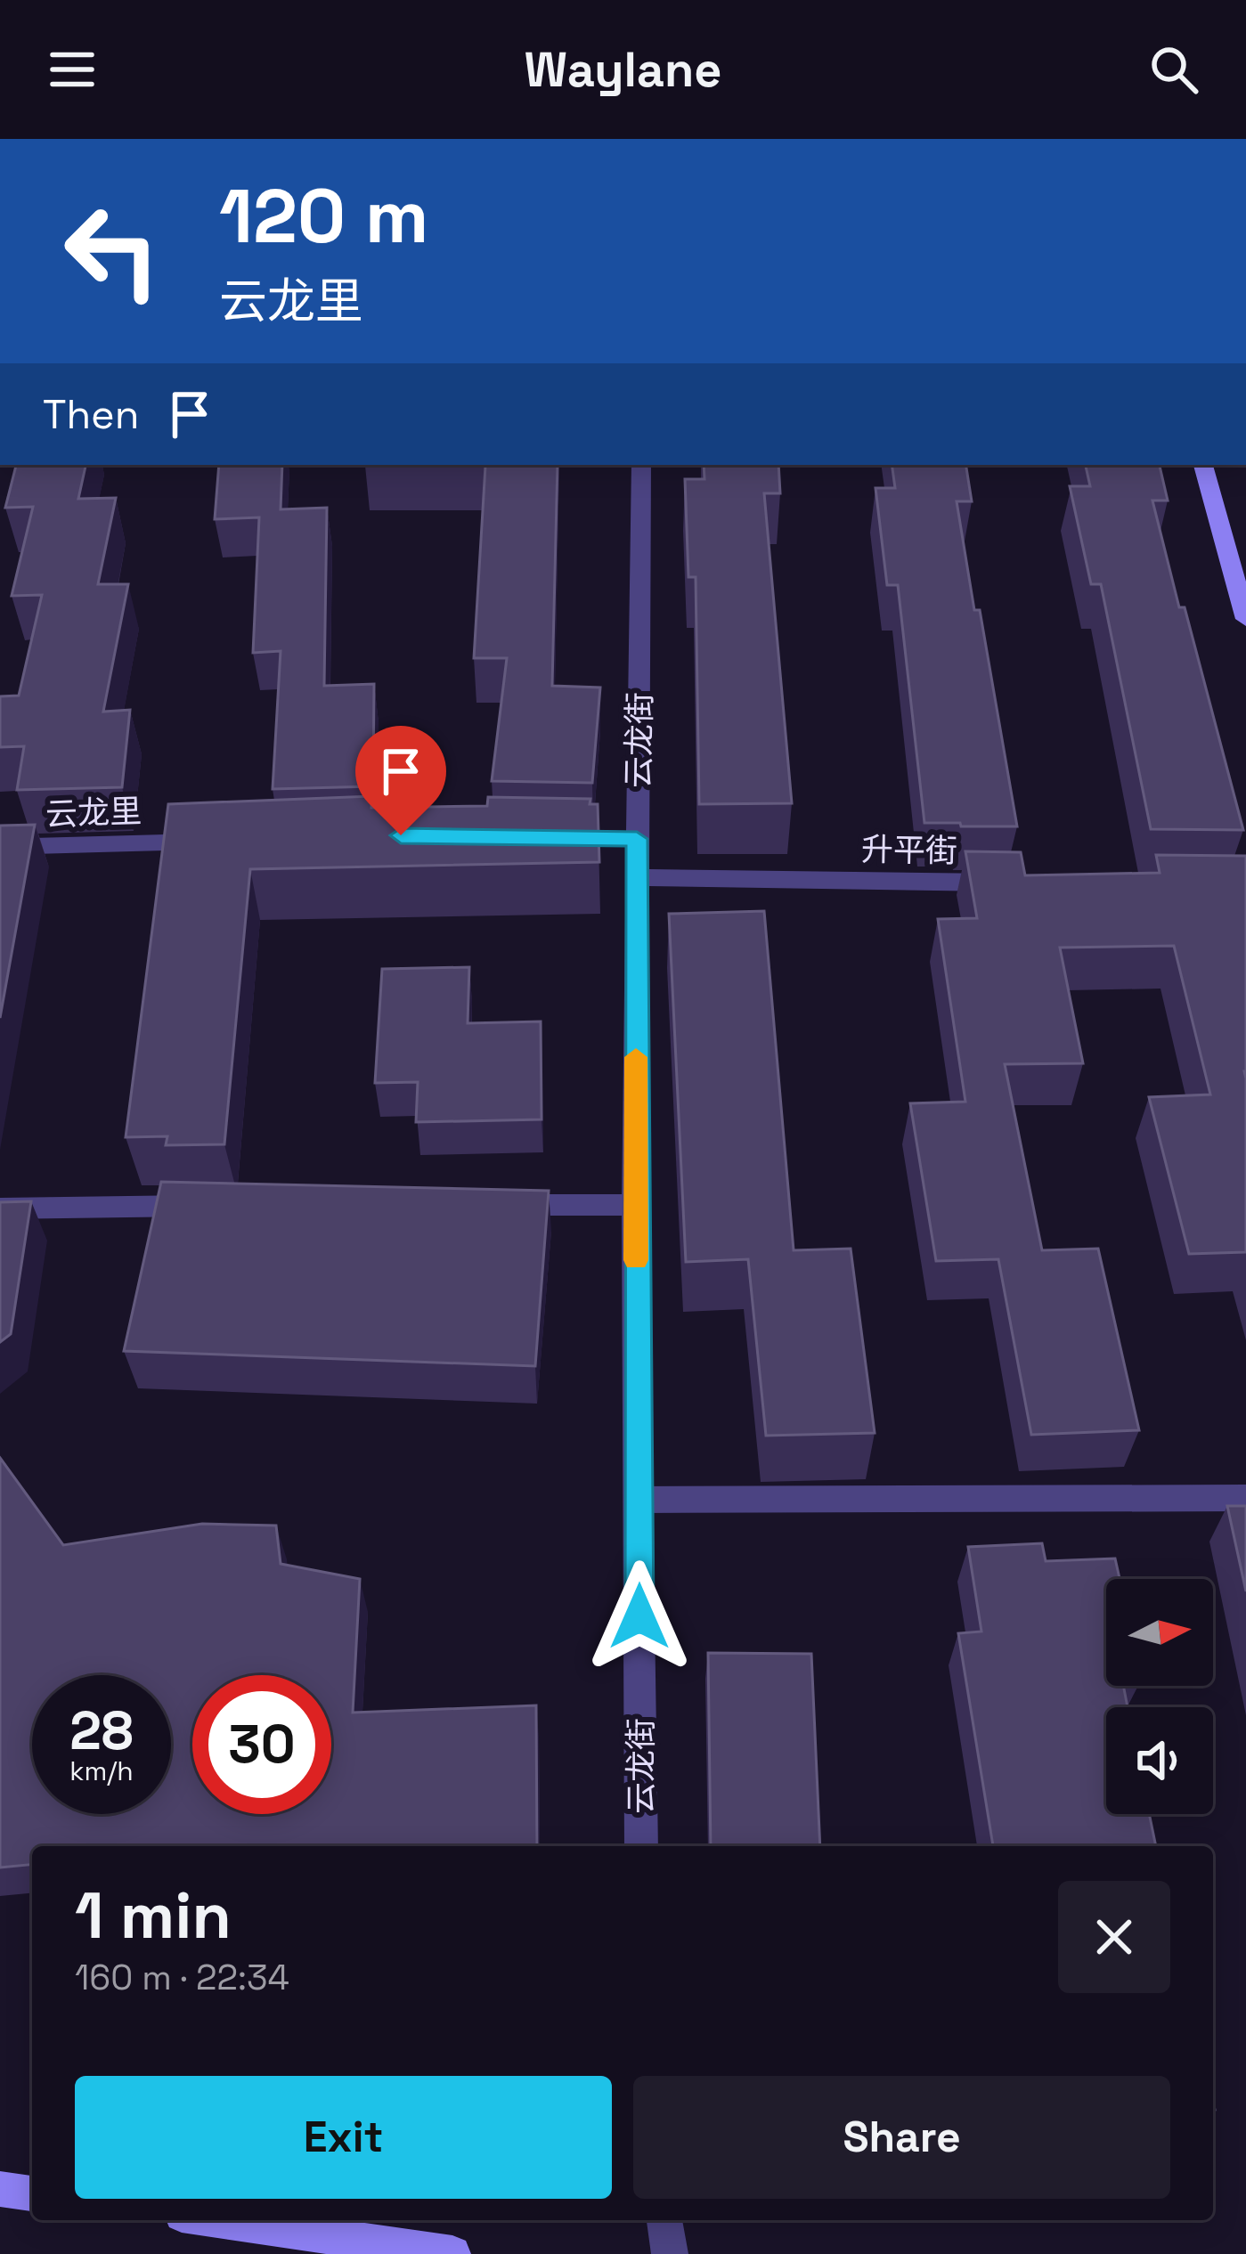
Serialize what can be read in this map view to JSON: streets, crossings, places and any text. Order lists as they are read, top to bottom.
{
  "streets": {
    "street": ["云龙街", "云龙里", "升平街"]
  },
  "crossings": [
    ["云龙街", "升平街"]
  ],
  "north": "right",
  "page": {
    "header": "Waylane",
    "turn": ["120 m", "云龙里"],
    "then": "Then",
    "speed": "28 km/h",
    "limit": "30",
    "heading": ["1 min", "160 m · 22:34"],
    "buttons": ["Exit", "Share"]
  }
}
